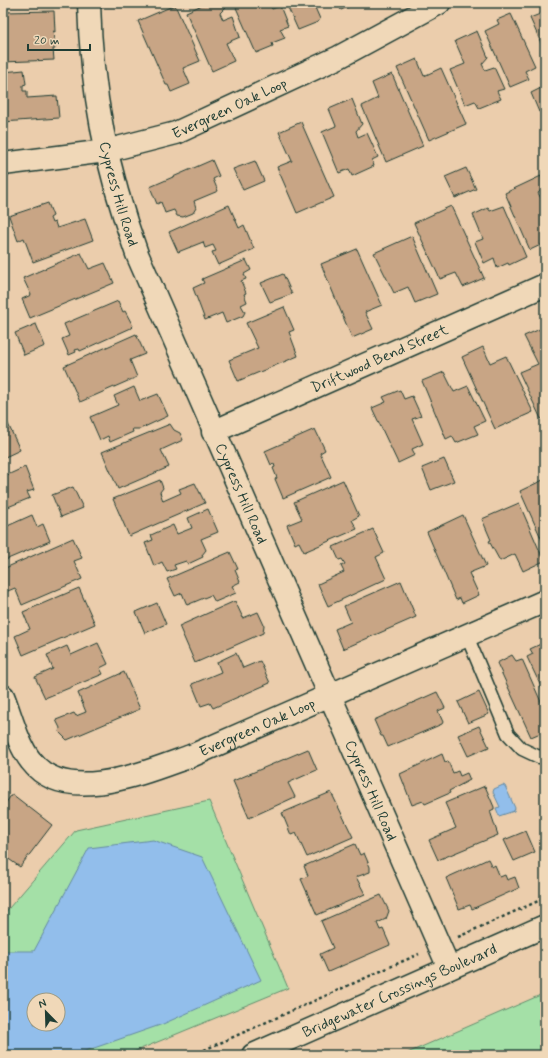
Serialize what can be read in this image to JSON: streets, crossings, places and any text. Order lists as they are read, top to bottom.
{
  "streets": {
    "street": [
      "Evergreen Oak Loop",
      "Cypress Hill Road",
      "Driftwood Bend Street",
      "Bridgewater Crossings Boulevard"
    ]
  },
  "crossings": [
    ["Evergreen Oak Loop", "Cypress Hill Road"],
    ["Cypress Hill Road", "Driftwood Bend Street"],
    ["Cypress Hill Road", "Bridgewater Crossings Boulevard"]
  ],
  "scale_bar": "20 m",
  "north": "top left"
}
